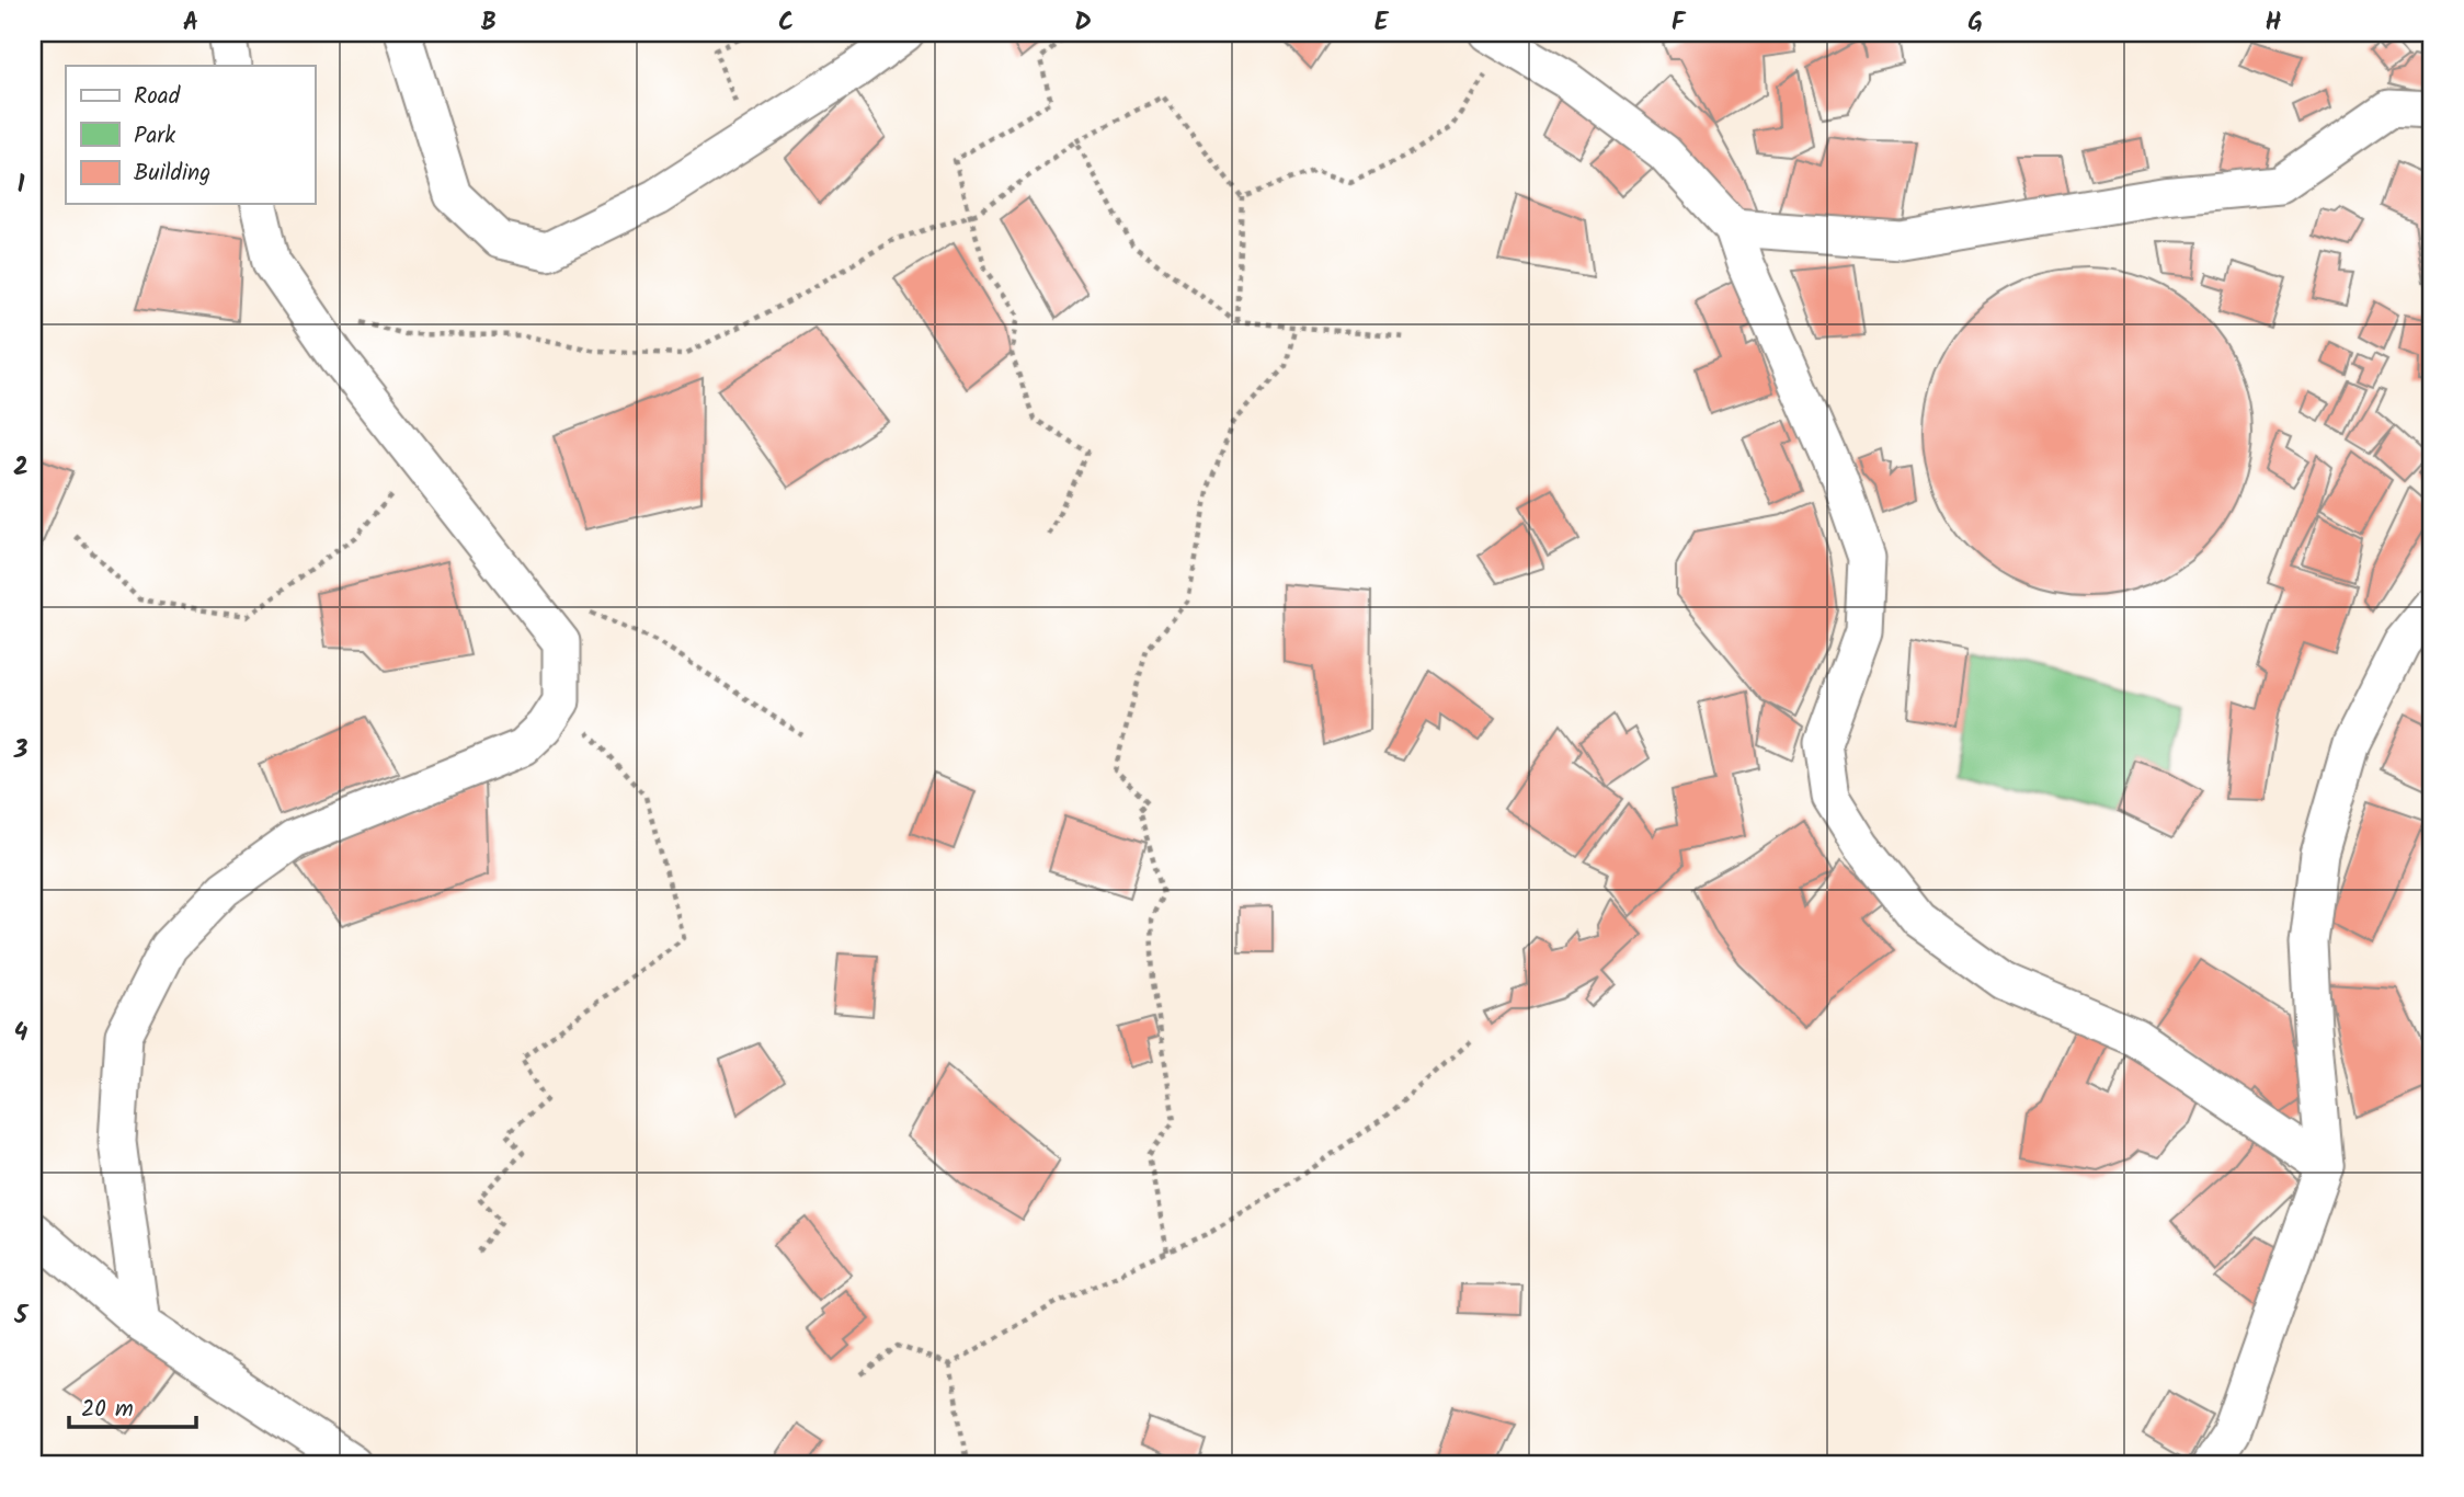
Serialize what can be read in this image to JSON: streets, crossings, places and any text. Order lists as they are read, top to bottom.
{
  "legend": ["Road", "Park", "Building"],
  "scale_bar": "20 m",
  "grid": {
    "columns": [
      "A",
      "B",
      "C",
      "D",
      "E",
      "F",
      "G",
      "H"
    ],
    "rows": [
      "1",
      "2",
      "3",
      "4",
      "5"
    ]
  }
}
